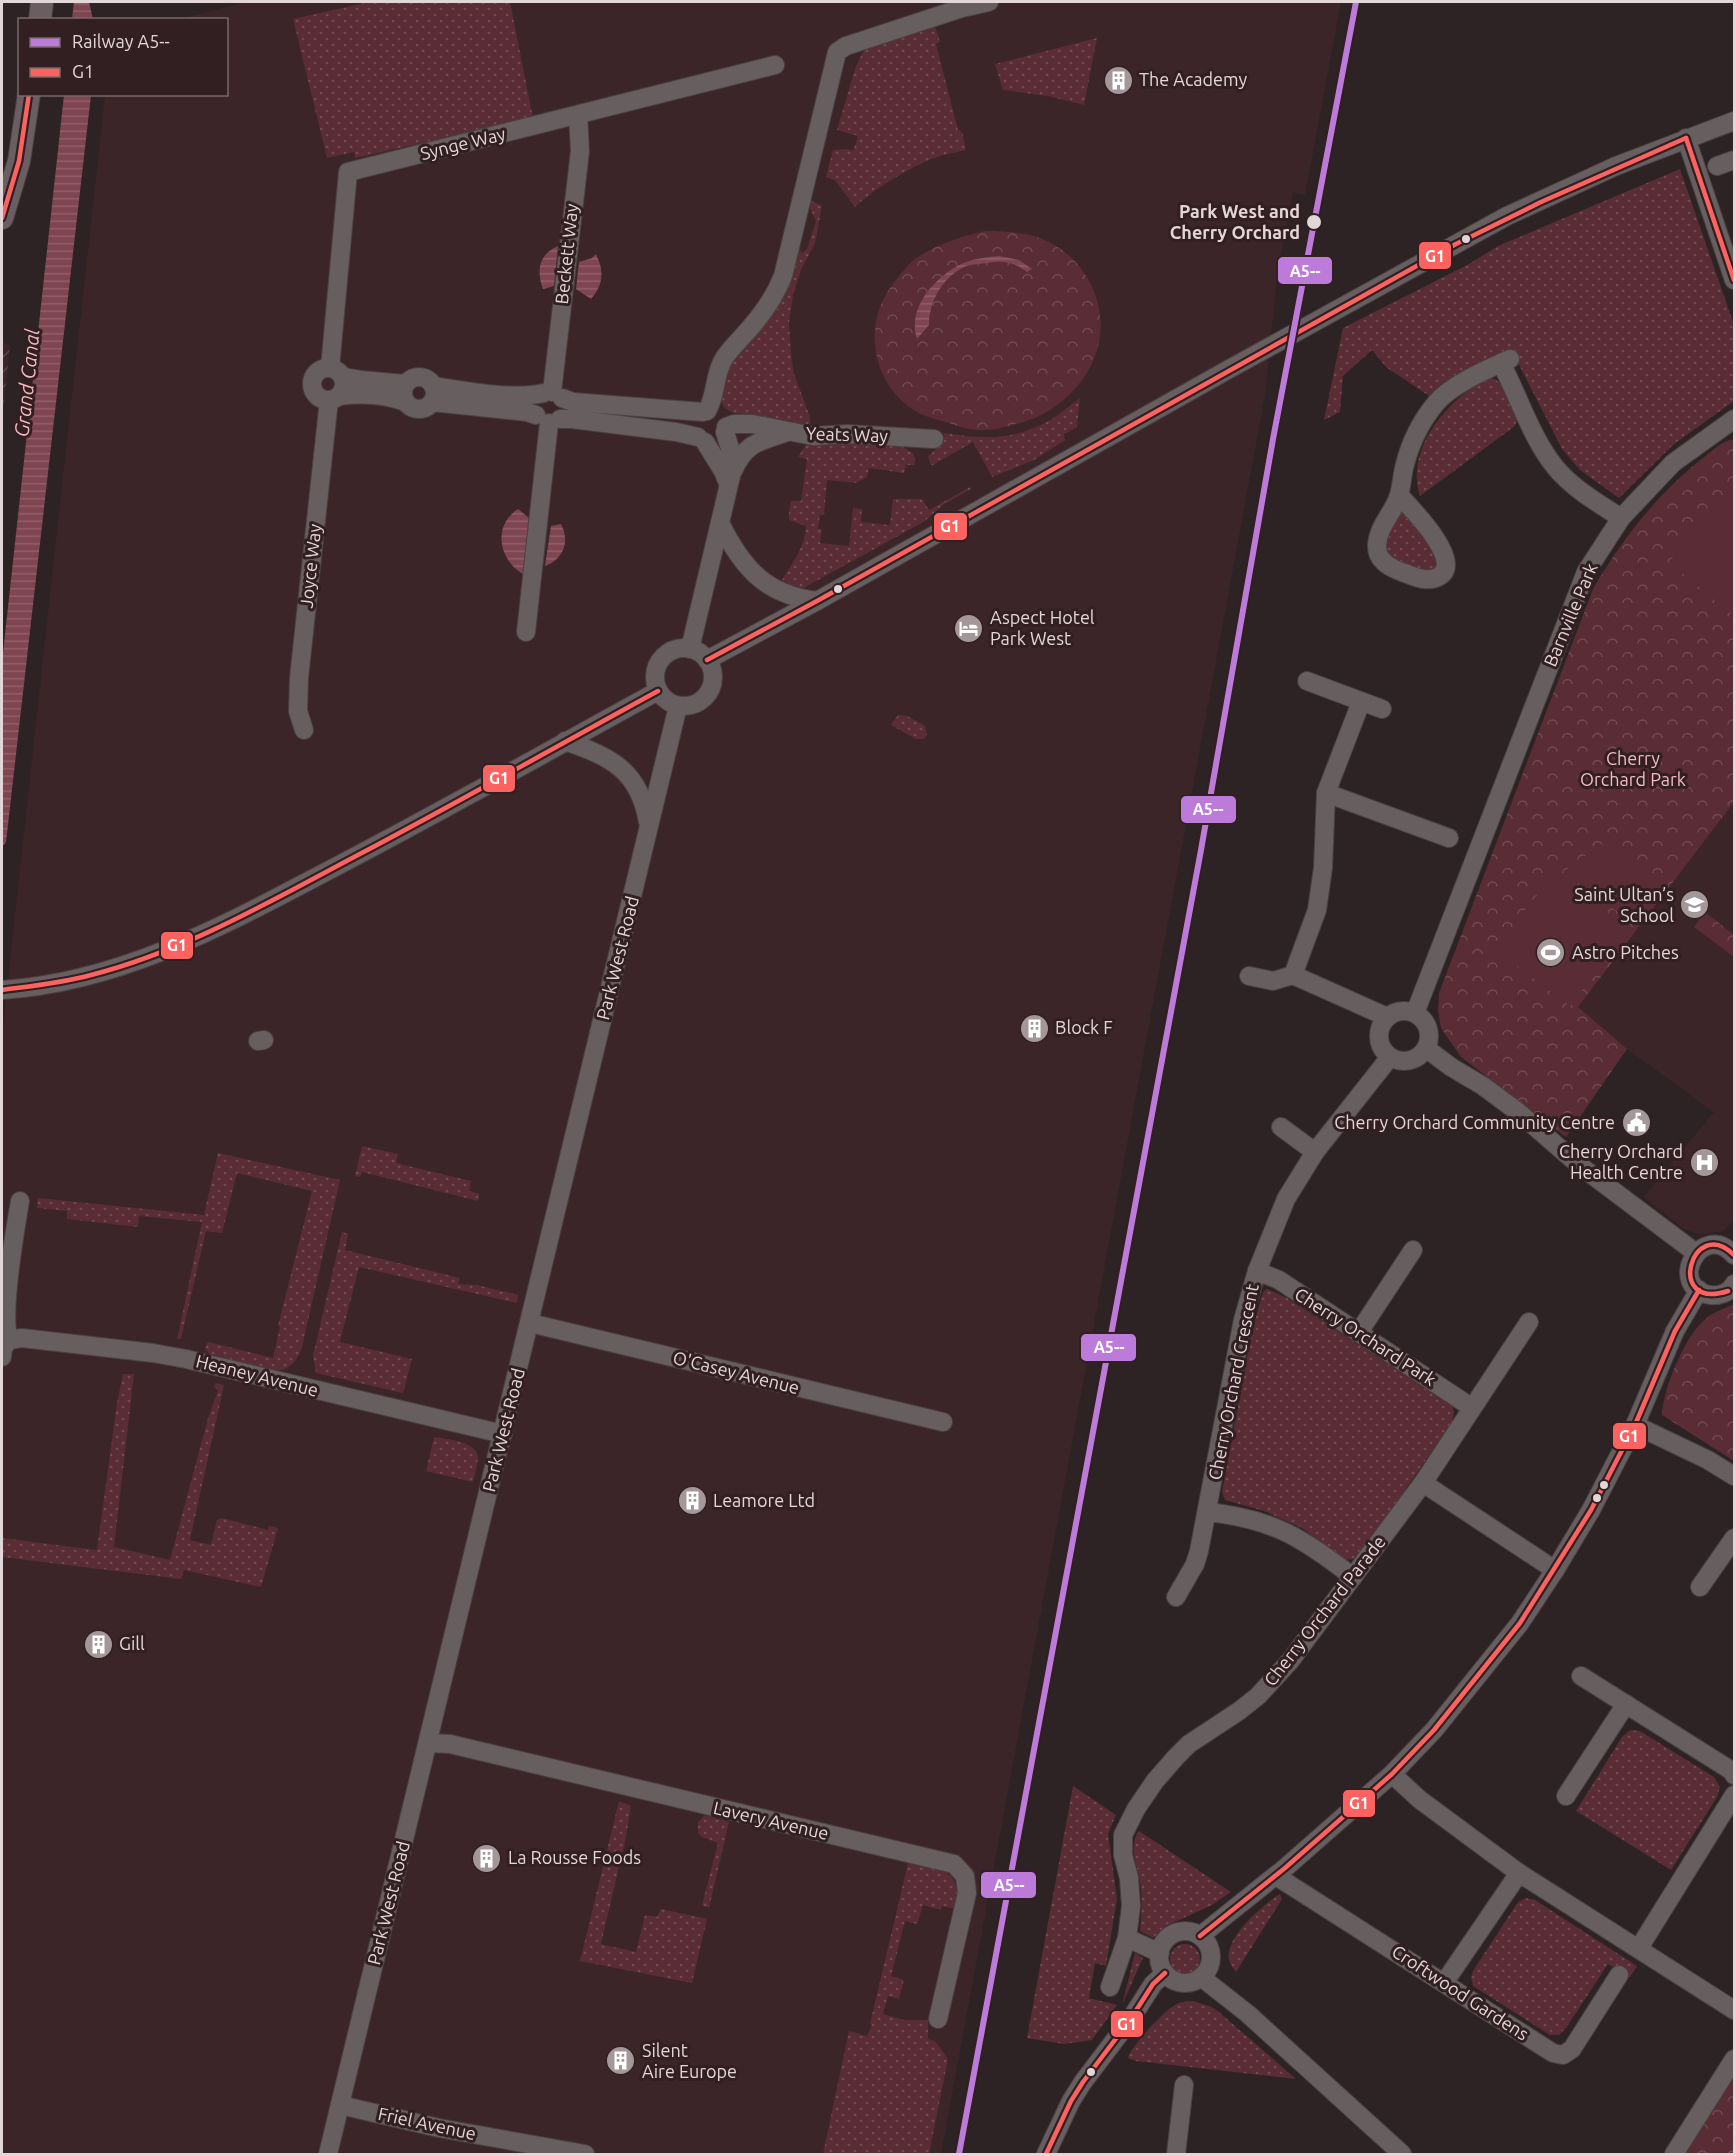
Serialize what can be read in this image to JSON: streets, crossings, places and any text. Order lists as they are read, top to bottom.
{
  "streets": {
    "street": [
      "Synge Way",
      "Beckett Way",
      "Yeats Way",
      "Joyce Way",
      "Barnville Park",
      "Park West Road",
      "Cherry Orchard Park",
      "O'Casey Avenue",
      "Heaney Avenue",
      "Cherry Orchard Crescent",
      "Cherry Orchard Parade",
      "Lavery Avenue",
      "Croftwood Gardens",
      "Friel Avenue"
    ]
  },
  "crossings": [
    ["Synge Way", "Beckett Way"],
    ["Synge Way", "Joyce Way"],
    ["Barnville Park", "Cherry Orchard Crescent"],
    ["Park West Road", "O'Casey Avenue"],
    ["Park West Road", "Heaney Avenue"],
    ["Park West Road", "Lavery Avenue"],
    ["Park West Road", "Friel Avenue"],
    ["Cherry Orchard Park", "Cherry Orchard Crescent"],
    ["Cherry Orchard Park", "Cherry Orchard Parade"]
  ],
  "water": ["Grand Canal"],
  "parks": ["Cherry Orchard Park"],
  "places": {
    "building": [
      "The Academy",
      "Block F",
      "Leamore Ltd",
      "Gill",
      "La Rousse Foods",
      "Silent Aire Europe"
    ],
    "other": ["Park West and Cherry Orchard"],
    "hotel": ["Aspect Hotel Park West"],
    "school or university": ["Saint Ultan’s School"],
    "sports": ["Astro Pitches"],
    "public building": ["Cherry Orchard Community Centre"],
    "hospital": ["Cherry Orchard Health Centre"]
  },
  "lines": ["rail line A5--", "transit line G1"],
  "legend": ["Railway A5--", "G1"]
}
